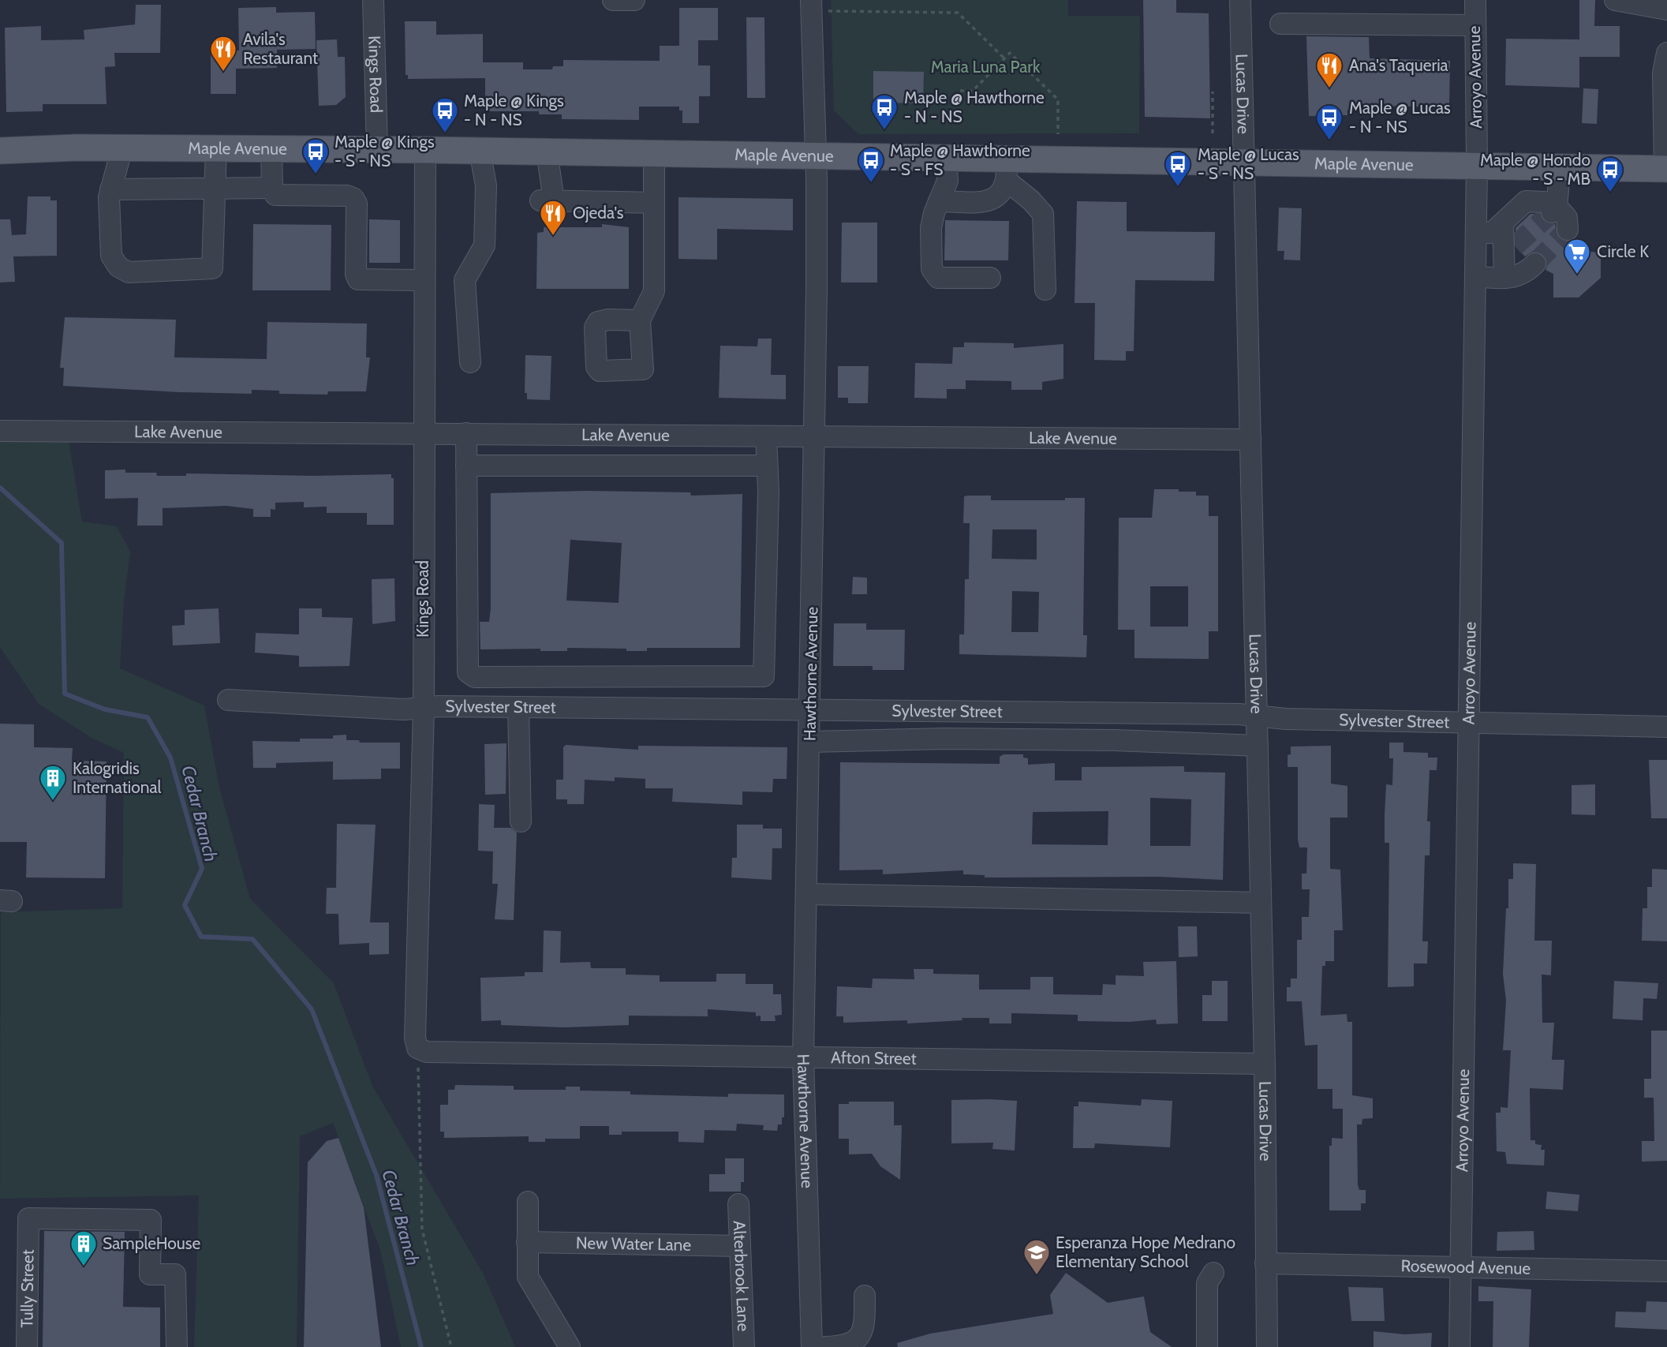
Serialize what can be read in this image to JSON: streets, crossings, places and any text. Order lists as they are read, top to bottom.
{
  "streets": {
    "main road": ["Maple Avenue"],
    "street": [
      "Kings Road",
      "Arroyo Avenue",
      "Lucas Drive",
      "Lake Avenue",
      "Hawthorne Avenue",
      "Sylvester Street",
      "Afton Street",
      "New Water Lane",
      "Rosewood Avenue",
      "Alterbrook Lane",
      "Tully Street"
    ]
  },
  "crossings": [
    ["Kings Road", "Maple Avenue"],
    ["Kings Road", "Lake Avenue"],
    ["Kings Road", "Sylvester Street"],
    ["Kings Road", "Afton Street"],
    ["Arroyo Avenue", "Maple Avenue"],
    ["Arroyo Avenue", "Sylvester Street"],
    ["Arroyo Avenue", "Rosewood Avenue"],
    ["Lucas Drive", "Maple Avenue"],
    ["Lucas Drive", "Lake Avenue"],
    ["Lucas Drive", "Sylvester Street"],
    ["Lucas Drive", "Afton Street"],
    ["Lucas Drive", "Rosewood Avenue"],
    ["Maple Avenue", "Hawthorne Avenue"],
    ["Lake Avenue", "Hawthorne Avenue"],
    ["Hawthorne Avenue", "Sylvester Street"],
    ["Hawthorne Avenue", "Afton Street"],
    ["New Water Lane", "Alterbrook Lane"]
  ],
  "water": ["Cedar Branch"],
  "parks": ["Maria Luna Park"],
  "places": {
    "restaurant": ["Avila's Restaurant", "Ana's Taqueria", "Ojeda's"],
    "bus stop": [
      "Maple @ Hawthorne - N - NS",
      "Maple @ Kings - N - NS",
      "Maple @ Lucas - N - NS",
      "Maple @ Kings - S - NS",
      "Maple @ Hawthorne - S - FS",
      "Maple @ Lucas - S - NS",
      "Maple @ Hondo - S - MB"
    ],
    "supermarket": ["Circle K"],
    "building": ["Kalogridis International", "SampleHouse"],
    "school or university": ["Esperanza Hope Medrano Elementary School"]
  }
}
